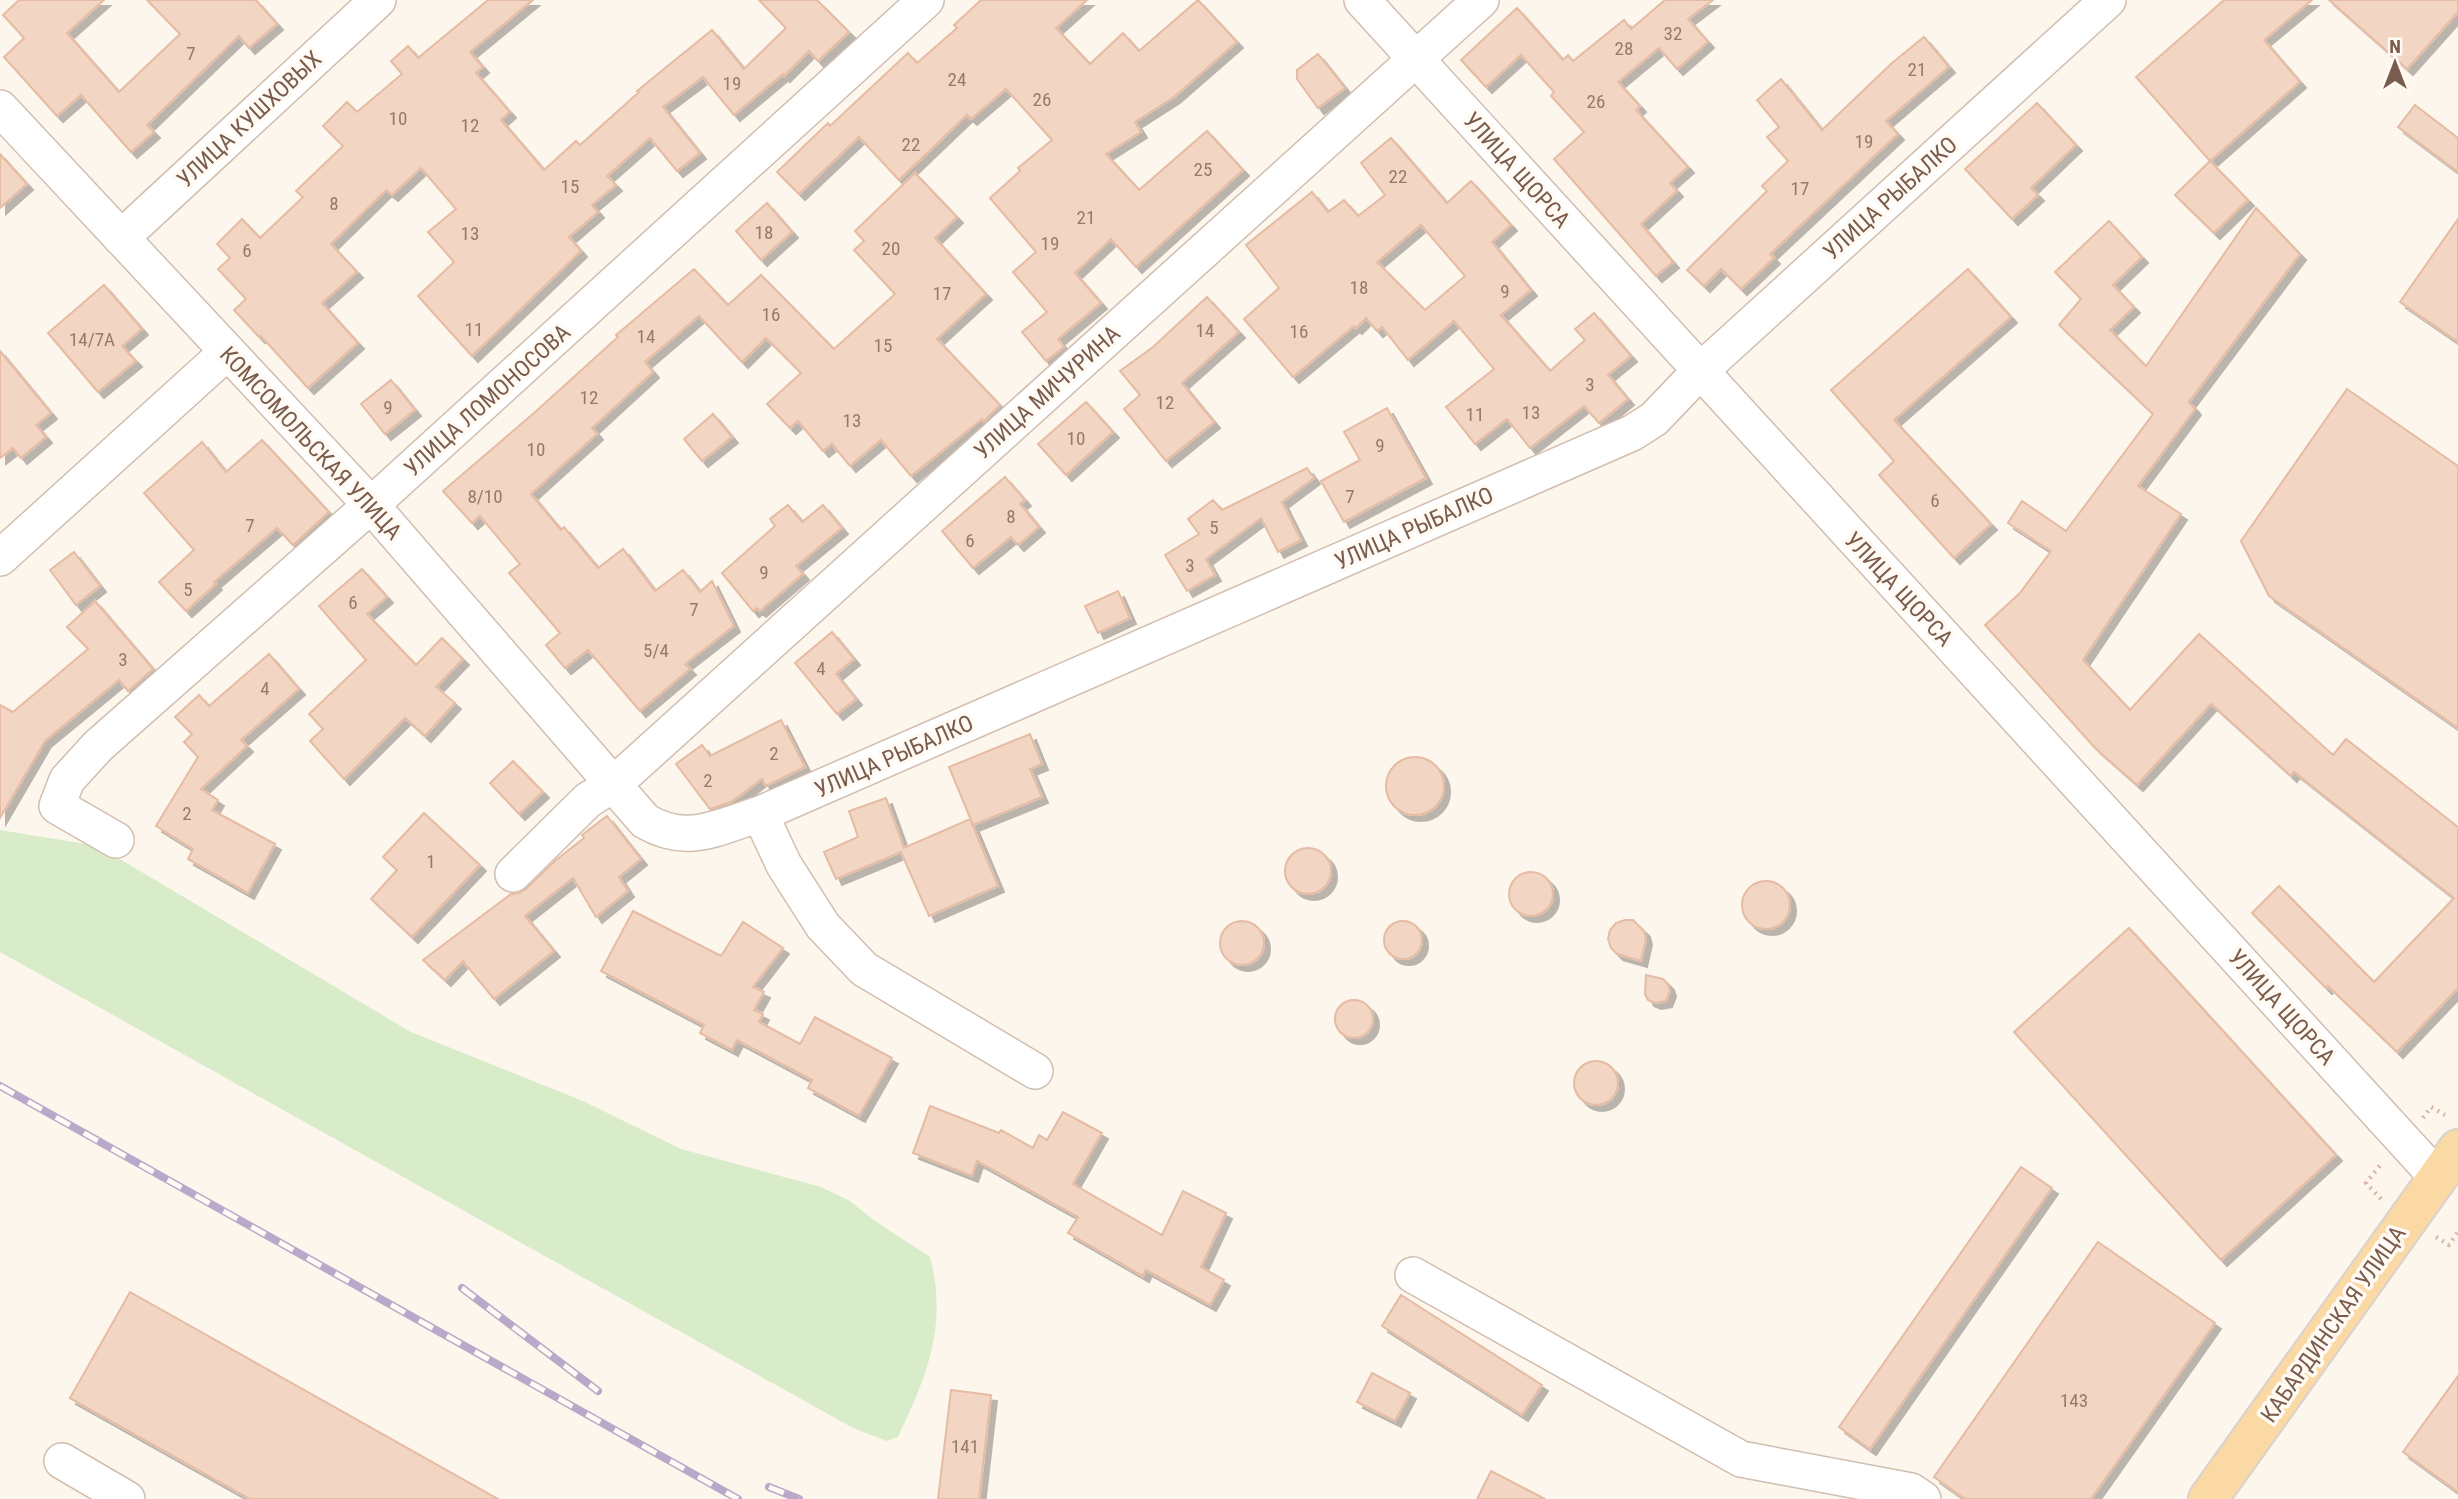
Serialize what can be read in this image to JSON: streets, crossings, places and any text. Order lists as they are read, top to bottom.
{
  "streets": {
    "main road": ["КАБАРДИНСКАЯ УЛИЦА"],
    "street": [
      "УЛИЦА КУШХОВЫХ",
      "УЛИЦА ЩОРСА",
      "УЛИЦА РЫБАЛКО",
      "УЛИЦА МИЧУРИНА",
      "УЛИЦА ЛОМОНОСОВА",
      "КОМСОМОЛЬСКАЯ УЛИЦА"
    ]
  },
  "crossings": [
    ["УЛИЦА КУШХОВЫХ", "КОМСОМОЛЬСКАЯ УЛИЦА"],
    ["УЛИЦА ЩОРСА", "УЛИЦА РЫБАЛКО"],
    ["УЛИЦА ЩОРСА", "УЛИЦА МИЧУРИНА"],
    ["УЛИЦА ЩОРСА", "КАБАРДИНСКАЯ УЛИЦА"],
    ["УЛИЦА РЫБАЛКО", "УЛИЦА МИЧУРИНА"],
    ["УЛИЦА РЫБАЛКО", "КОМСОМОЛЬСКАЯ УЛИЦА"],
    ["УЛИЦА МИЧУРИНА", "КОМСОМОЛЬСКАЯ УЛИЦА"],
    ["УЛИЦА ЛОМОНОСОВА", "КОМСОМОЛЬСКАЯ УЛИЦА"]
  ],
  "house_numbers": [
    "32",
    "28",
    "7",
    "21",
    "24",
    "19",
    "26",
    "26",
    "10",
    "12",
    "19",
    "22",
    "25",
    "22",
    "15",
    "17",
    "8",
    "21",
    "18",
    "13",
    "19",
    "20",
    "6",
    "18",
    "9",
    "17",
    "16",
    "11",
    "14",
    "16",
    "14",
    "14/7А",
    "15",
    "3",
    "12",
    "12",
    "9",
    "13",
    "11",
    "13",
    "10",
    "9",
    "10",
    "8/10",
    "7",
    "6",
    "8",
    "7",
    "5",
    "6",
    "3",
    "9",
    "5",
    "6",
    "7",
    "5/4",
    "3",
    "4",
    "4",
    "2",
    "2",
    "2",
    "1",
    "143",
    "141"
  ],
  "north": "top"
}
